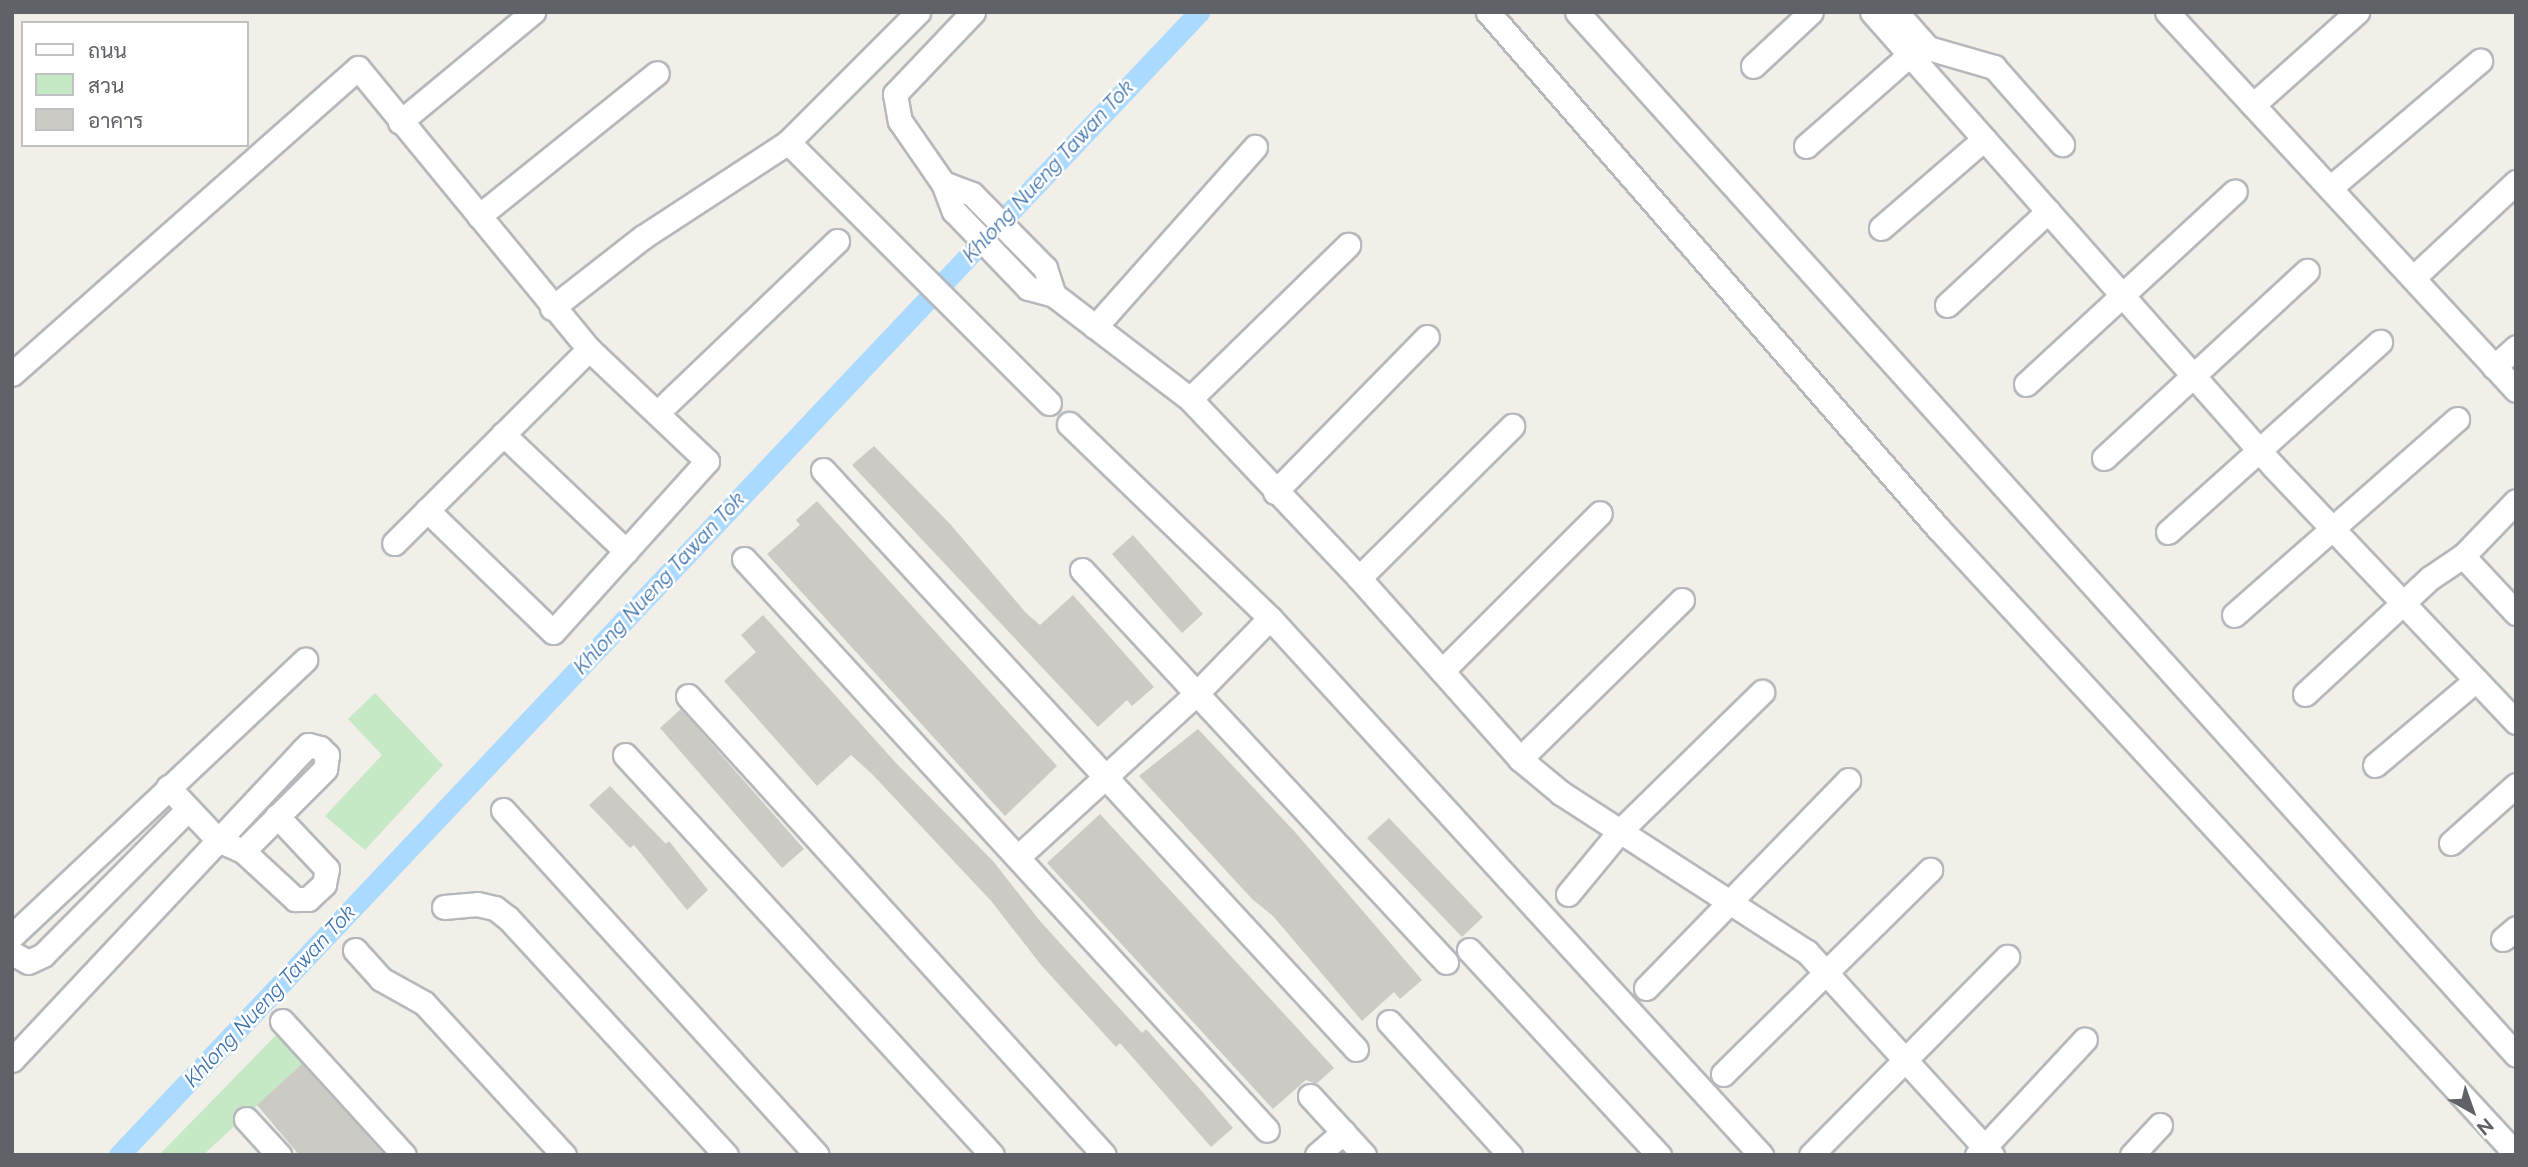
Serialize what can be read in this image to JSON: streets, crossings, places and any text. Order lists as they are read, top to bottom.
{
  "water": ["Khlong Nueng Tawan Tok"],
  "legend": ["ถนน", "สวน", "อาคาร"],
  "north": "bottom right"
}
